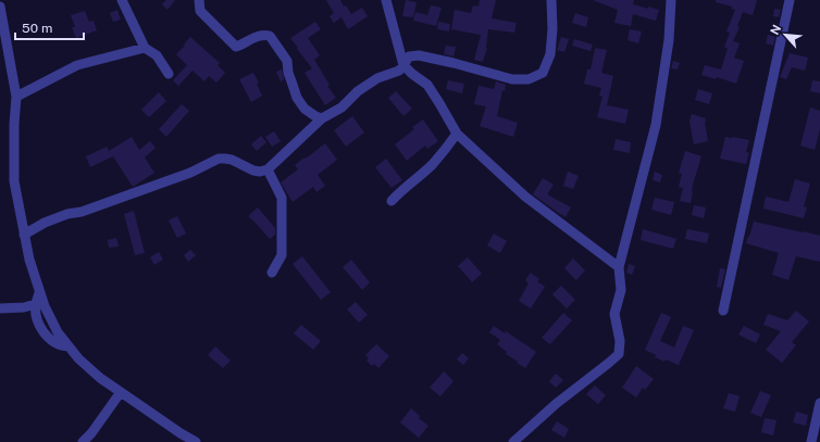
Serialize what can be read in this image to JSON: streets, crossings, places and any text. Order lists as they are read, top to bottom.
{
  "scale_bar": "50 m",
  "north": "top left"
}
